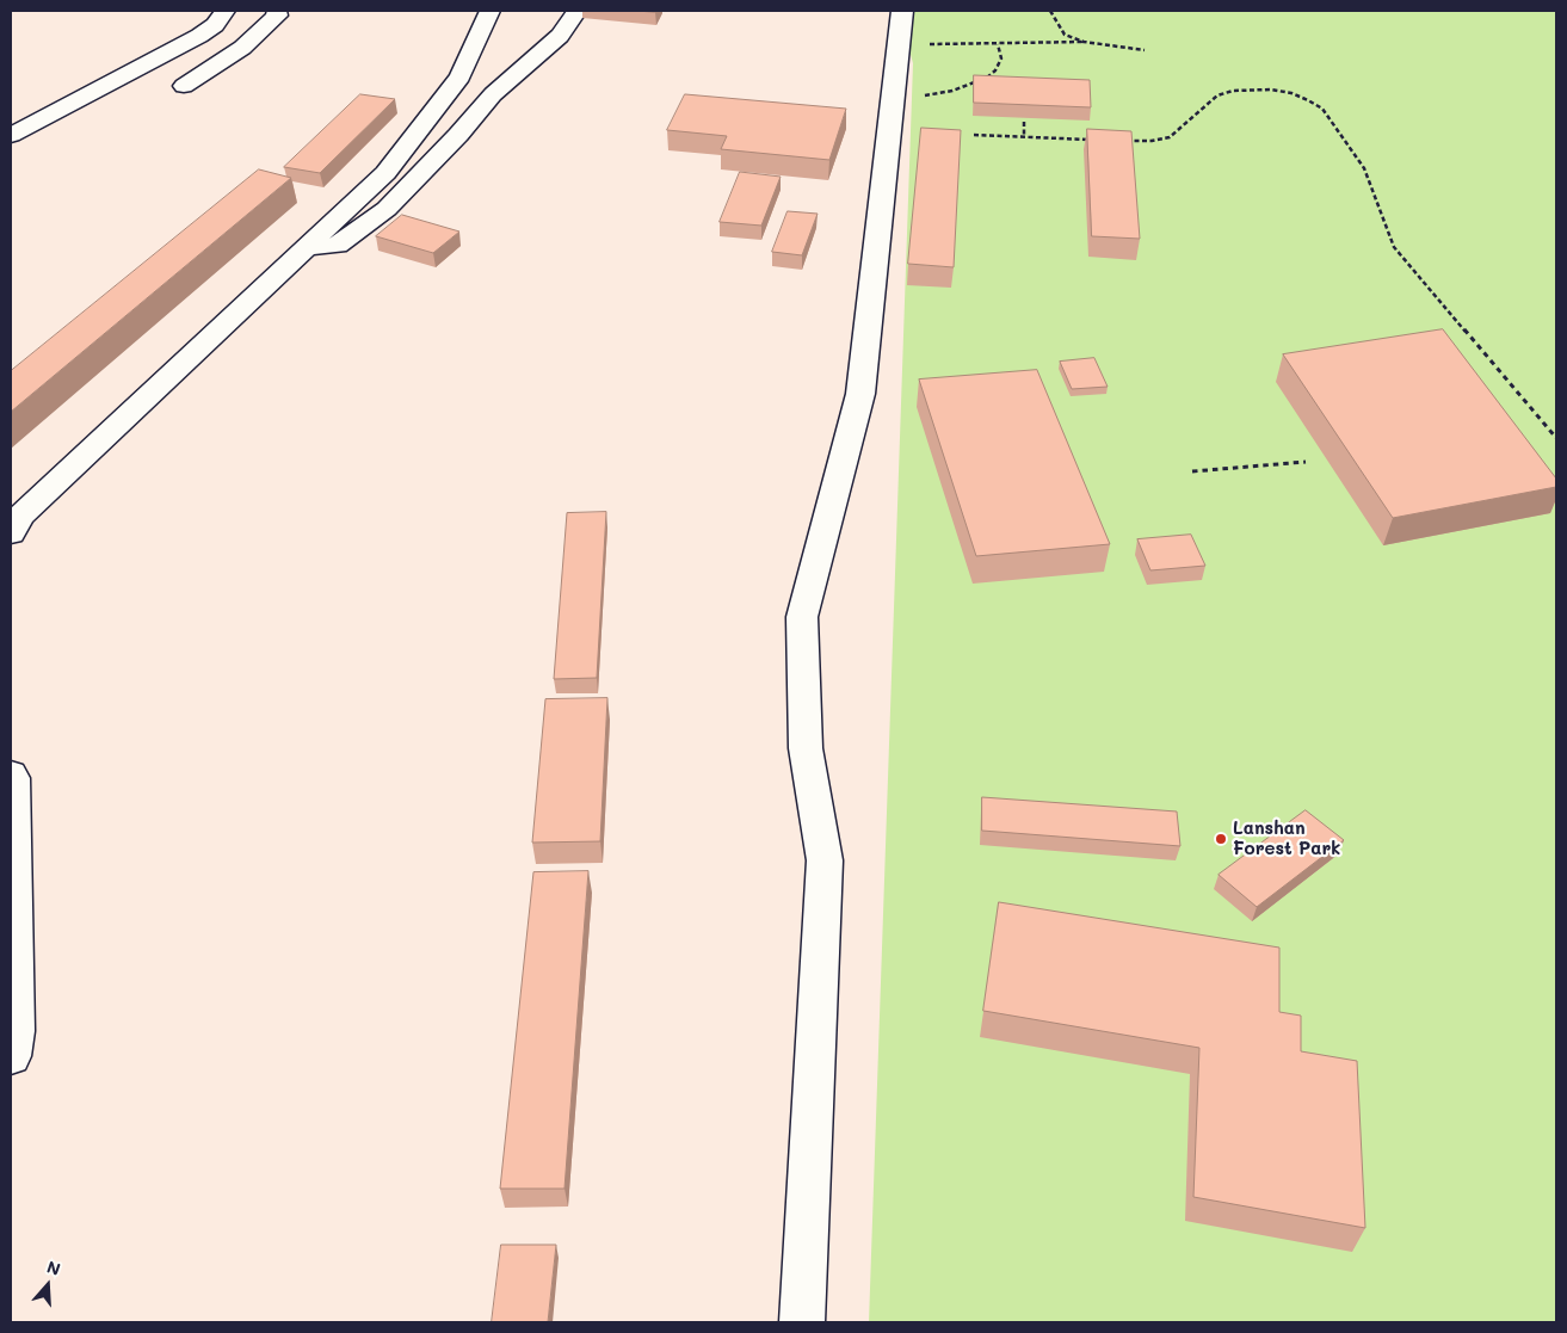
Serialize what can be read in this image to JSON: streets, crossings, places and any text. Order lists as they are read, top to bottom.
{
  "places": ["Lanshan Forest Park"],
  "north": "top"
}
